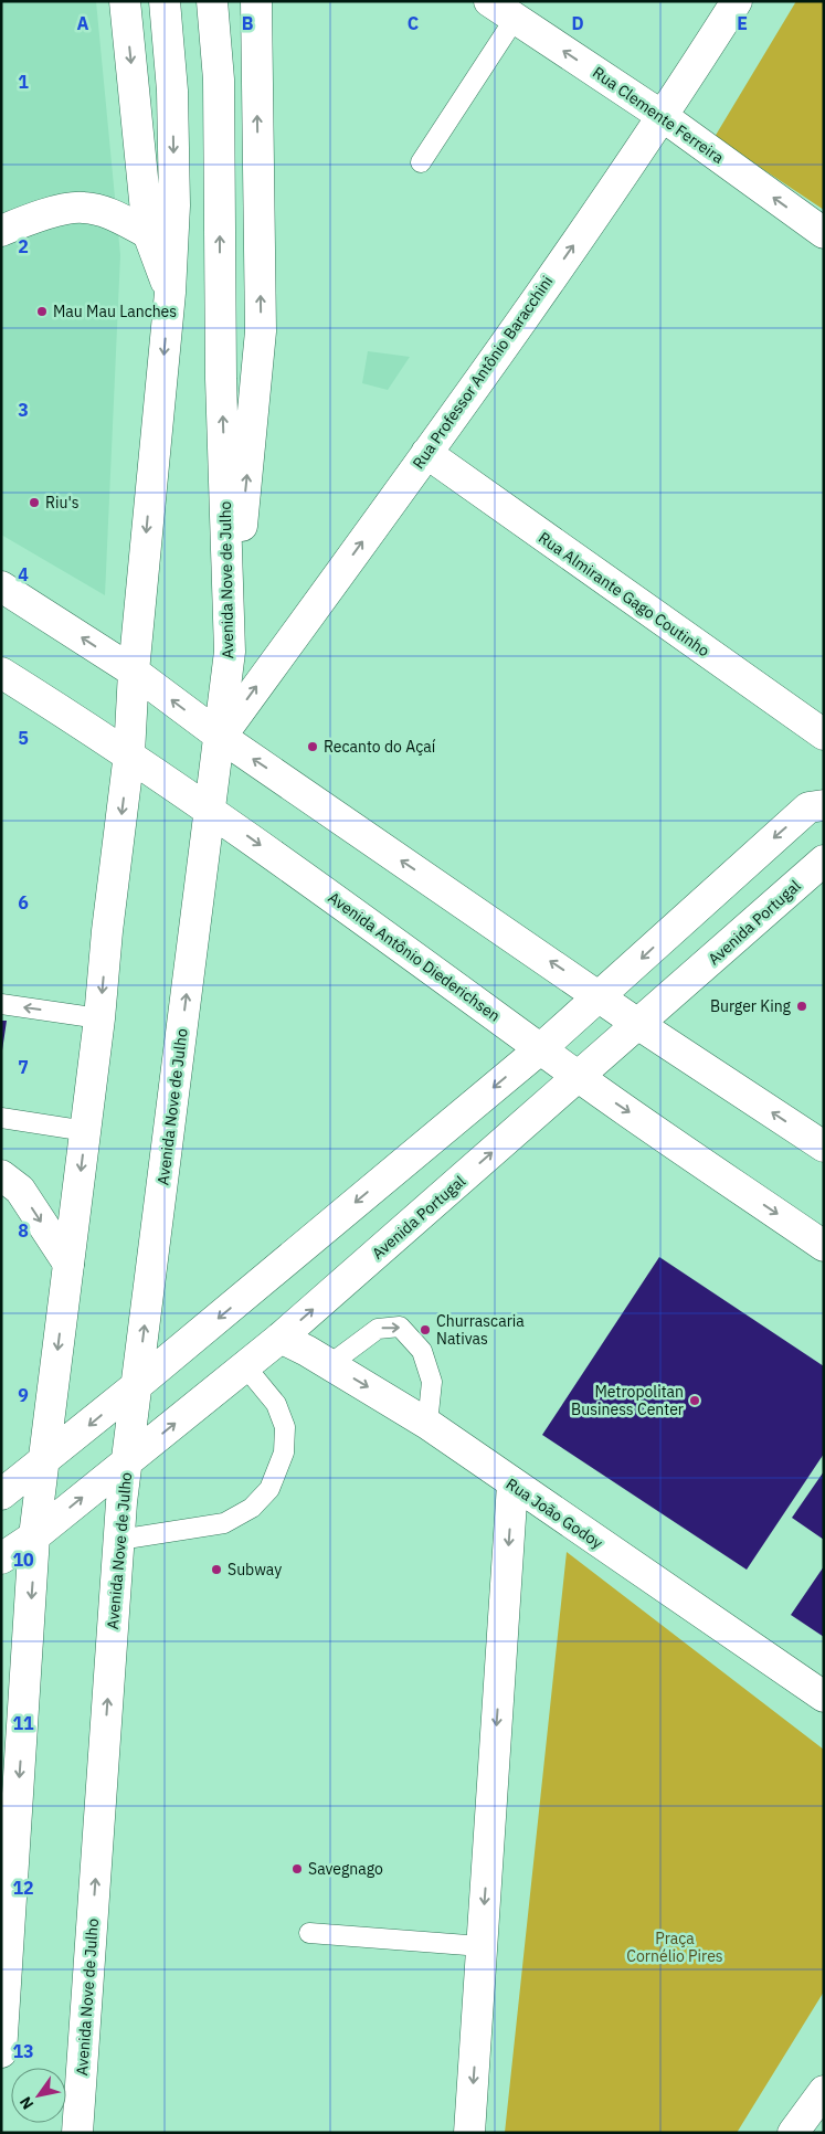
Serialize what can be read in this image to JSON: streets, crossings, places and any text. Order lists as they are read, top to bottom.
{
  "streets": {
    "main road": [
      "Rua Clemente Ferreira",
      "Rua Professor Antônio Baracchini",
      "Avenida Nove de Julho",
      "Rua Almirante Gago Coutinho",
      "Avenida Portugal",
      "Avenida Antônio Diederichsen",
      "Rua João Godoy"
    ]
  },
  "crossings": [
    ["Rua Clemente Ferreira", "Rua Professor Antônio Baracchini"],
    ["Rua Professor Antônio Baracchini", "Avenida Nove de Julho"],
    ["Rua Professor Antônio Baracchini", "Rua Almirante Gago Coutinho"],
    ["Avenida Nove de Julho", "Avenida Portugal"],
    ["Avenida Nove de Julho", "Avenida Antônio Diederichsen"],
    ["Avenida Portugal", "Avenida Antônio Diederichsen"],
    ["Avenida Portugal", "Rua João Godoy"]
  ],
  "one_way": ["Rua Clemente Ferreira", "Rua Professor Antônio Baracchini"],
  "parks": ["Praça Cornélio Pires"],
  "places": [
    "Mau Mau Lanches",
    "Riu's",
    "Recanto do Açaí",
    "Burger King",
    "Churrascaria Nativas",
    "Metropolitan Business Center",
    "Subway",
    "Savegnago"
  ],
  "north": "bottom left",
  "grid": {
    "columns": [
      "A",
      "B",
      "C",
      "D",
      "E"
    ],
    "rows": [
      "1",
      "2",
      "3",
      "4",
      "5",
      "6",
      "7",
      "8",
      "9",
      "10",
      "11",
      "12",
      "13"
    ]
  }
}
